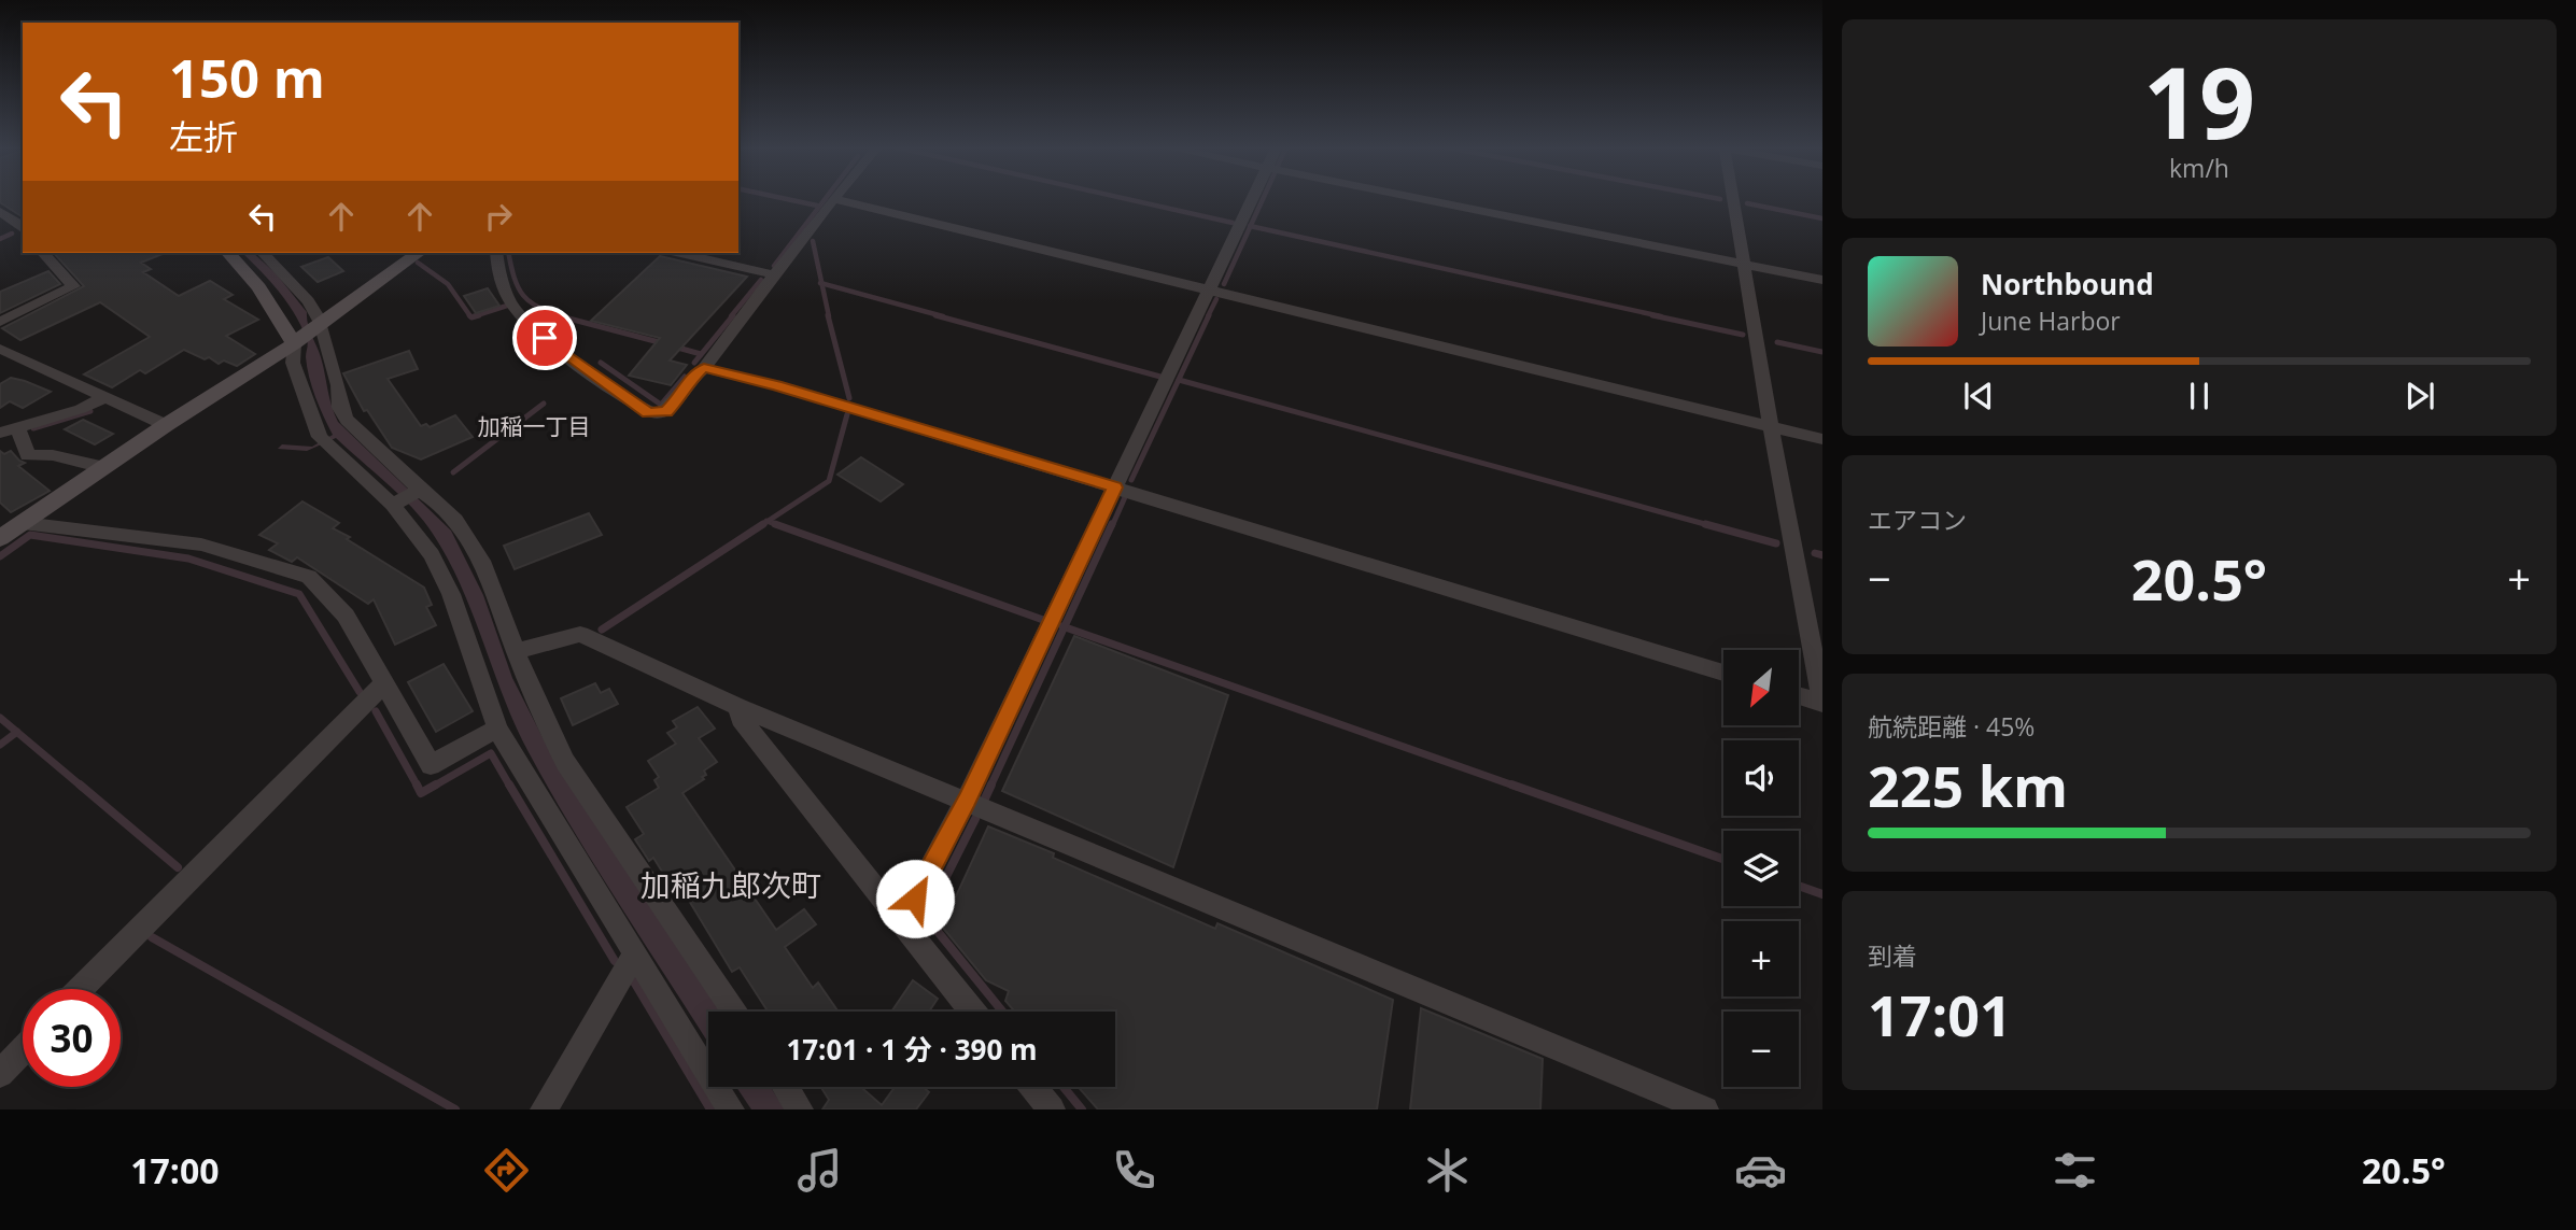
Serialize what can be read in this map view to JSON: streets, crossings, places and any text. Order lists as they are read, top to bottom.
{
  "districts": ["加稲一丁目", "加稲九郎次町"],
  "north": "bottom left",
  "page": {
    "tile": [
      ["19", "km/h"],
      "エアコン",
      ["航続距離 · 45%", "225 km"],
      ["到着", "17:01"]
    ],
    "turn": ["150 m", "左折"],
    "song": ["Northbound", "June Harbor"],
    "heat": ["−", "20.5°", "+"],
    "map_buttons": ["+", "−"],
    "limit": "30",
    "trip": "17:01 · 1 分 · 390 m",
    "tabs": ["17:00", "20.5°"]
  }
}
